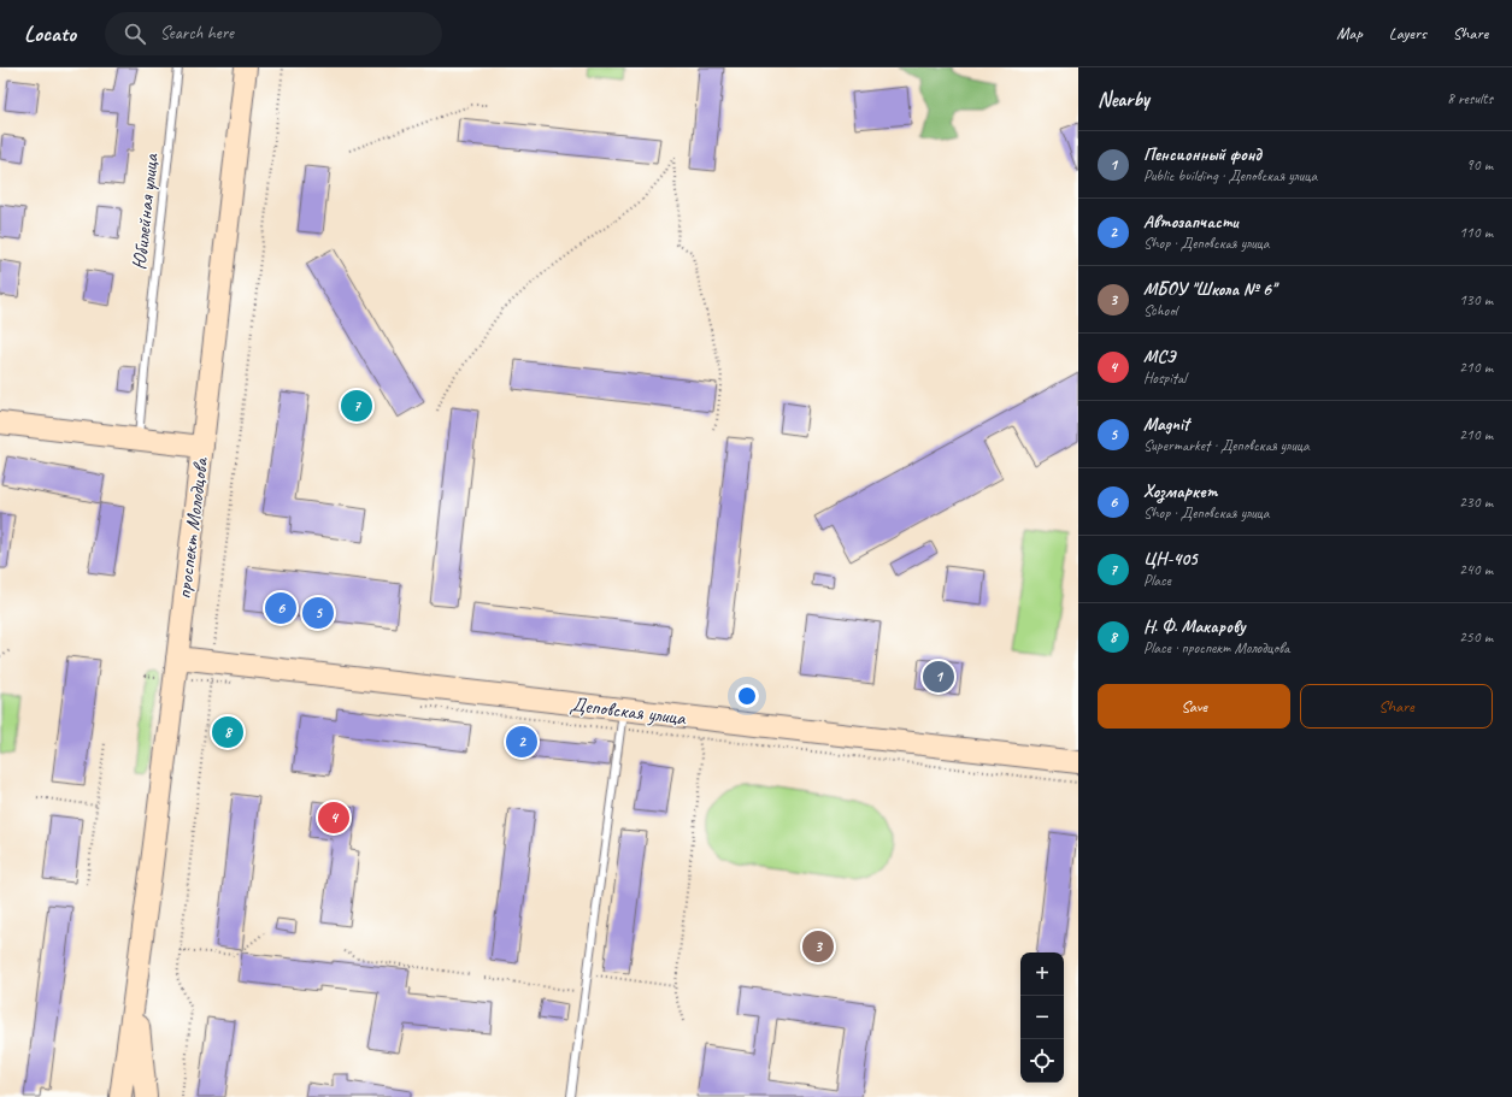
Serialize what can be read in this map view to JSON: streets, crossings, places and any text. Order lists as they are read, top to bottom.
{
  "streets": {
    "main road": ["проспект Молодцова", "Деповская улица"],
    "lane": ["Юбилейная улица"]
  },
  "crossings": [
    ["проспект Молодцова", "Деповская улица"]
  ],
  "page": {
    "header": "Locato",
    "search": "Search here",
    "nav": ["Map", "Layers", "Share"],
    "heading": ["Nearby", "8 results"],
    "list": [
      {
        "mark": "1",
        "name": "Пенсионный фонд",
        "note": "Public building · Деповская улица",
        "value": "90 m"
      },
      {
        "mark": "2",
        "name": "Автозапчасти",
        "note": "Shop · Деповская улица",
        "value": "110 m"
      },
      {
        "mark": "3",
        "name": "МБОУ \"Школа № 6\"",
        "note": "School",
        "value": "130 m"
      },
      {
        "mark": "4",
        "name": "МСЭ",
        "note": "Hospital",
        "value": "210 m"
      },
      {
        "mark": "5",
        "name": "Magnit",
        "note": "Supermarket · Деповская улица",
        "value": "210 m"
      },
      {
        "mark": "6",
        "name": "Хозмаркет",
        "note": "Shop · Деповская улица",
        "value": "230 m"
      },
      {
        "mark": "7",
        "name": "ЦН-405",
        "note": "Place",
        "value": "240 m"
      },
      {
        "mark": "8",
        "name": "Н. Ф. Макарову",
        "note": "Place · проспект Молодцова",
        "value": "250 m"
      }
    ],
    "pins": [
      "7",
      "6",
      "5",
      "1",
      "8",
      "2",
      "4",
      "3"
    ],
    "buttons": ["Save", "Share"],
    "map_buttons": ["+", "−"]
  }
}
